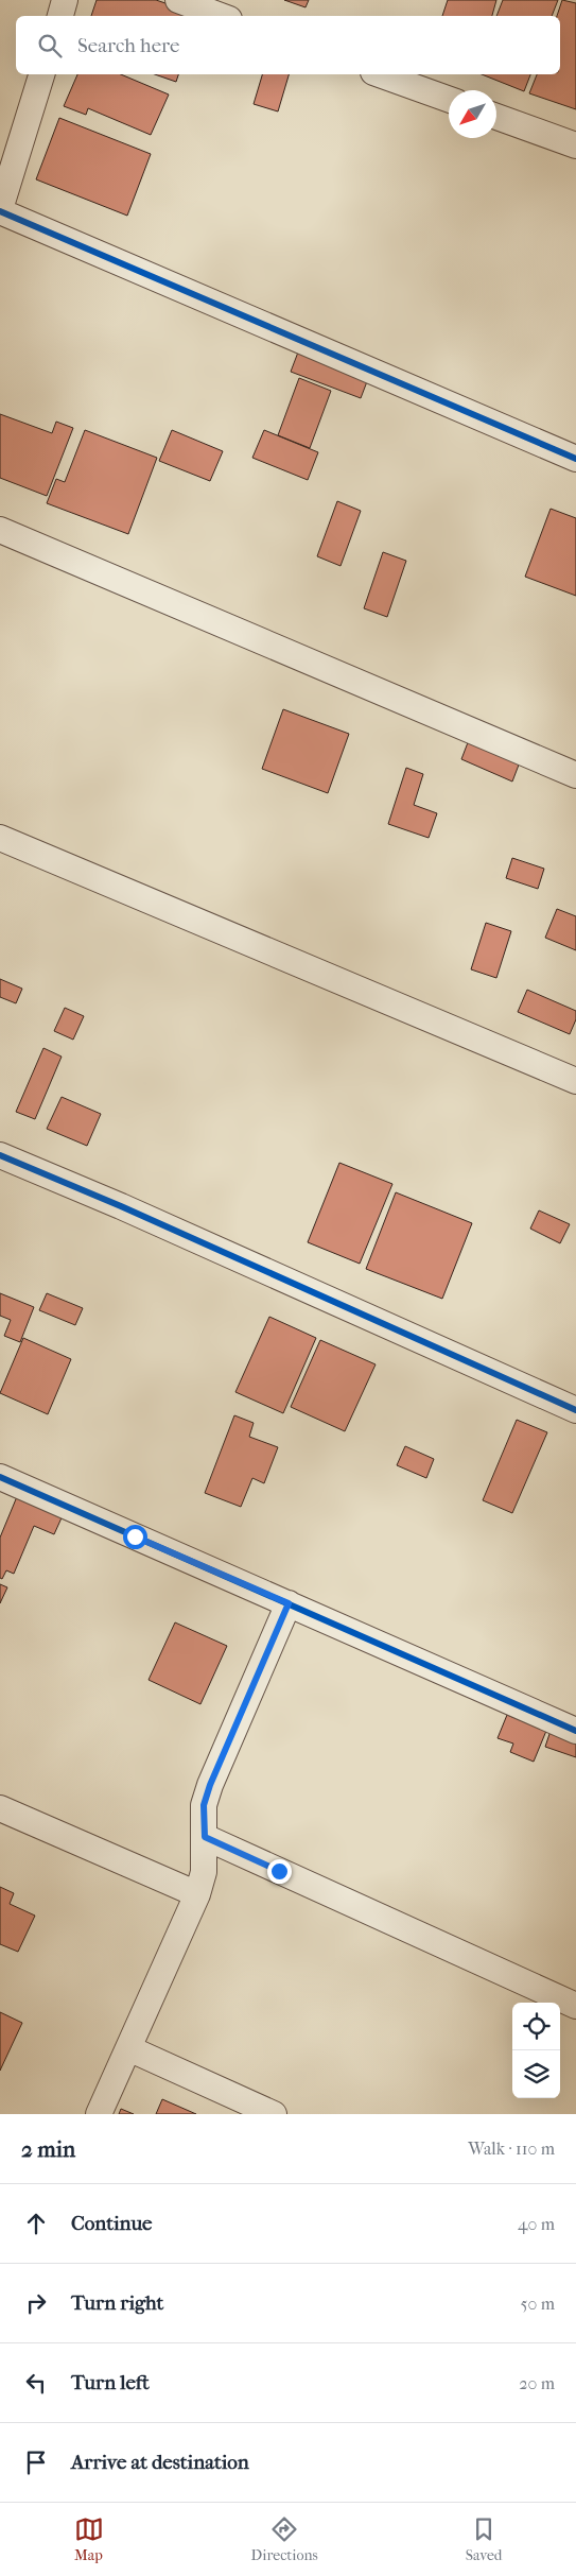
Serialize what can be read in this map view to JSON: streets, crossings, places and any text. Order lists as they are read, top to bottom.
{
  "north": "bottom left",
  "page": {
    "search": "Search here",
    "heading": ["2 min", "Walk · 110 m"],
    "list": [
      ["Continue", "40 m"],
      ["Turn right", "50 m"],
      ["Turn left", "20 m"],
      "Arrive at destination"
    ],
    "nav": ["Map", "Directions", "Saved"]
  }
}
